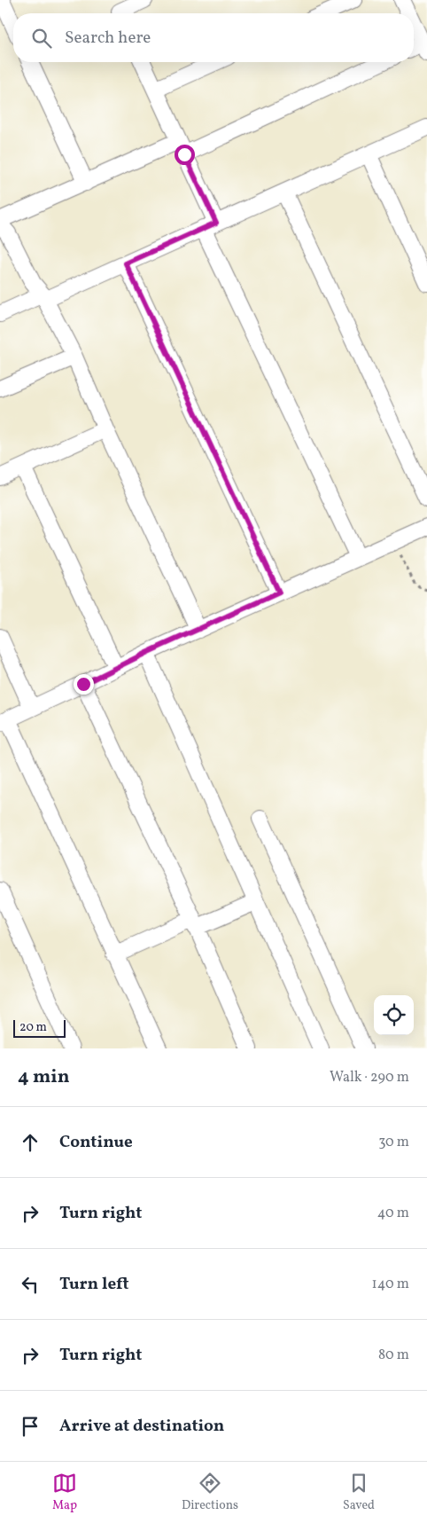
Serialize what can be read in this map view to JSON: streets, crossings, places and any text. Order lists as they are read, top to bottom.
{
  "scale_bar": "20 m",
  "page": {
    "search": "Search here",
    "scale": "20 m",
    "heading": ["4 min", "Walk · 290 m"],
    "list": [
      ["Continue", "30 m"],
      ["Turn right", "40 m"],
      ["Turn left", "140 m"],
      ["Turn right", "80 m"],
      "Arrive at destination"
    ],
    "nav": ["Map", "Directions", "Saved"]
  }
}
